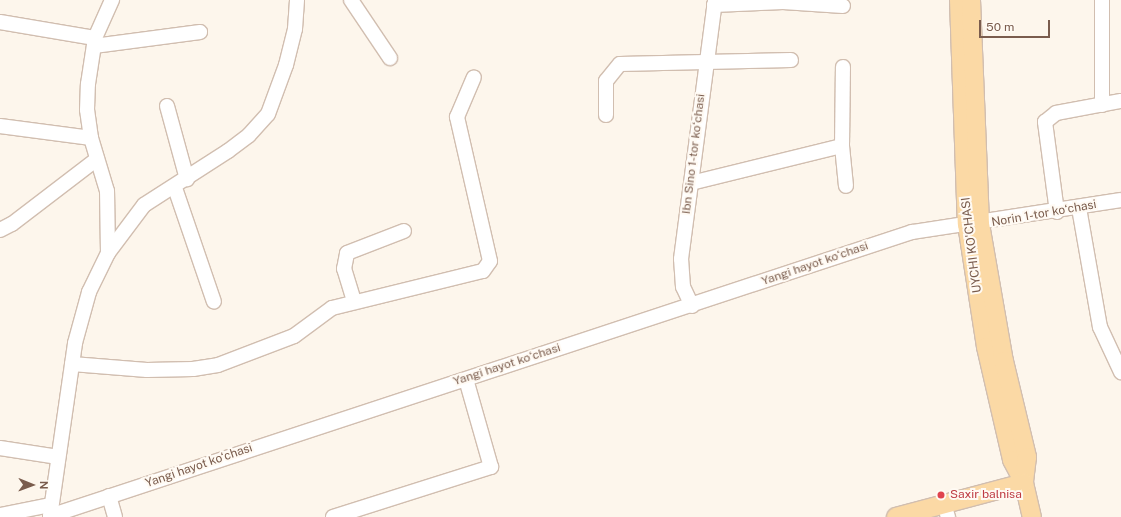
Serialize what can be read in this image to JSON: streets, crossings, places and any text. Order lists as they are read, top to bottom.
{
  "streets": {
    "main road": ["UYCHI KO'CHASI"],
    "street": ["Ibn Sino 1-tor koʻchasi", "Norin 1-tor koʻchasi", "Yangi hayot koʻchasi"]
  },
  "crossings": [
    ["Ibn Sino 1-tor koʻchasi", "Yangi hayot koʻchasi"],
    ["Norin 1-tor koʻchasi", "UYCHI KO'CHASI"],
    ["Norin 1-tor koʻchasi", "Yangi hayot koʻchasi"],
    ["UYCHI KO'CHASI", "Yangi hayot koʻchasi"]
  ],
  "places": ["Saxir balnisa"],
  "scale_bar": "50 m",
  "north": "right"
}
